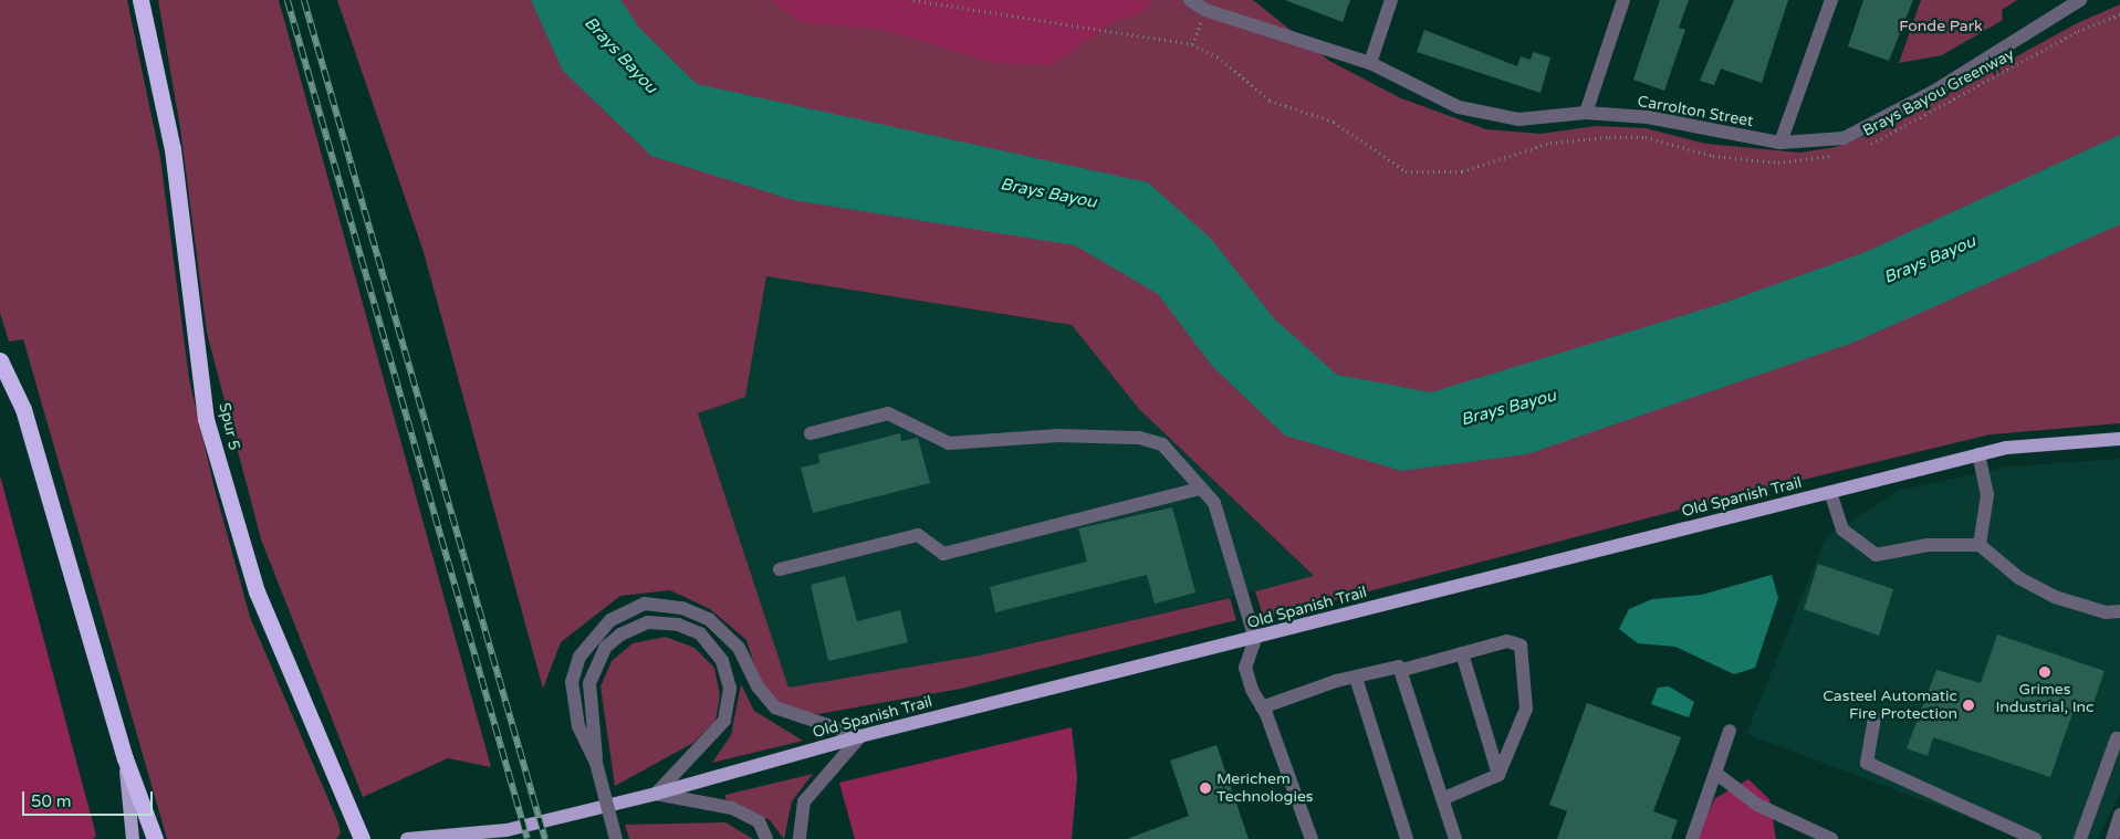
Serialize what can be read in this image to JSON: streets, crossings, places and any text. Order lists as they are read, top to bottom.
{
  "streets": {
    "highway": ["Spur 5"],
    "main road": ["Old Spanish Trail"],
    "street": ["Carrolton Street"],
    "path": ["Brays Bayou Greenway"]
  },
  "water": ["Brays Bayou"],
  "parks": ["Fonde Park"],
  "places": ["Grimes Industrial, Inc", "Casteel Automatic Fire Protection", "Merichem Technologies"],
  "scale_bar": "50 m"
}
